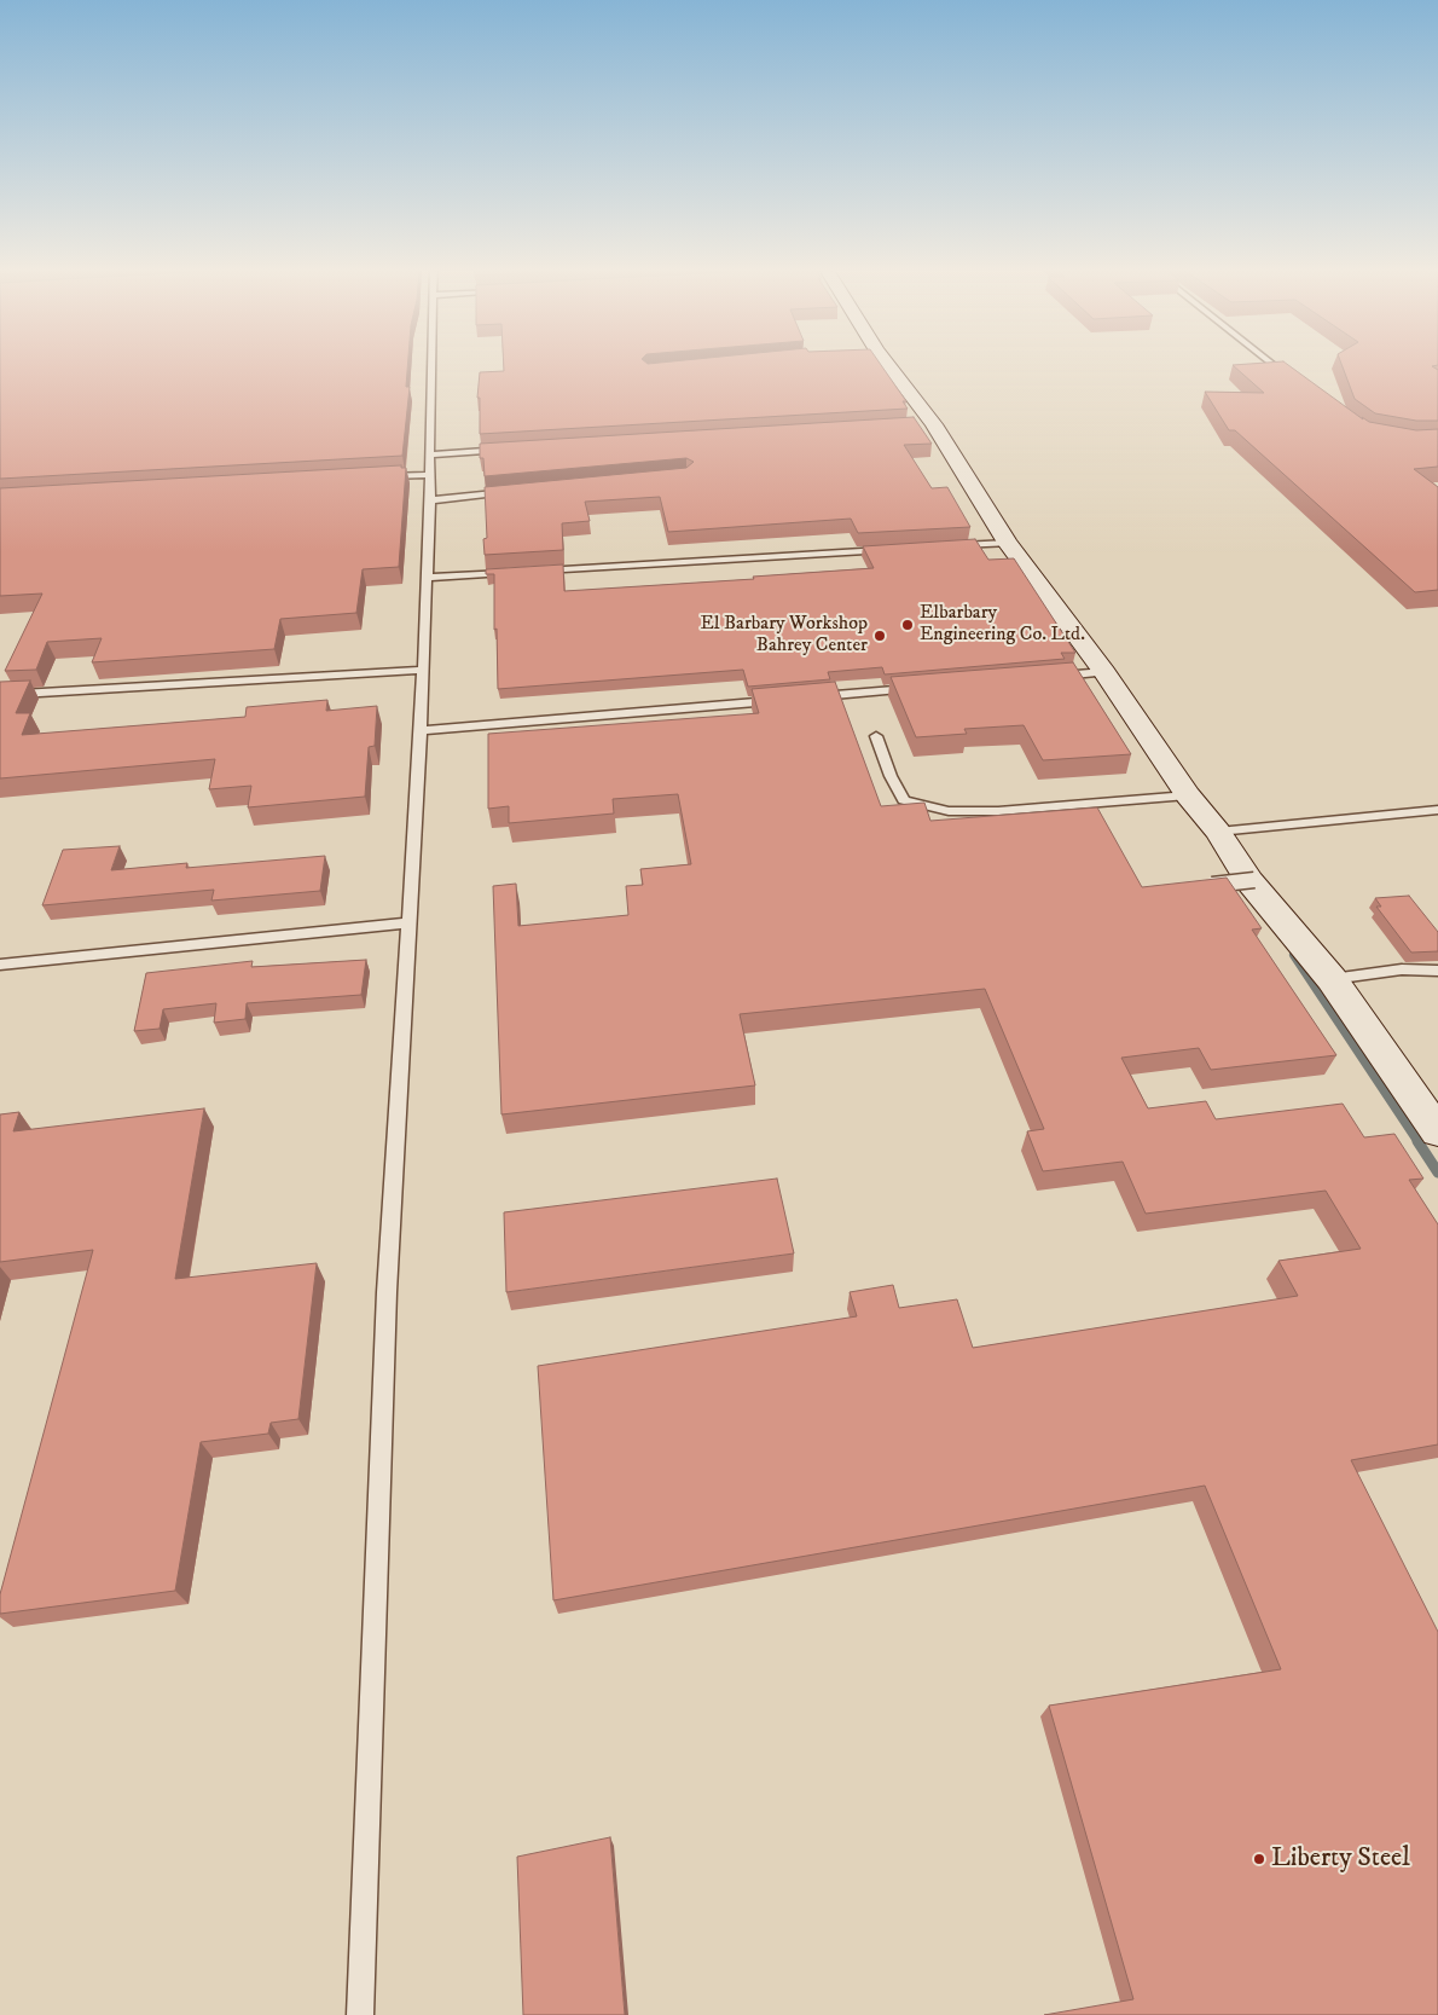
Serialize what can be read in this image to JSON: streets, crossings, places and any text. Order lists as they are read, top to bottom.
{
  "places": ["Elbarbary Engineering Co. Ltd.", "El Barbary Workshop Bahrey Center", "Liberty Steel"]
}
